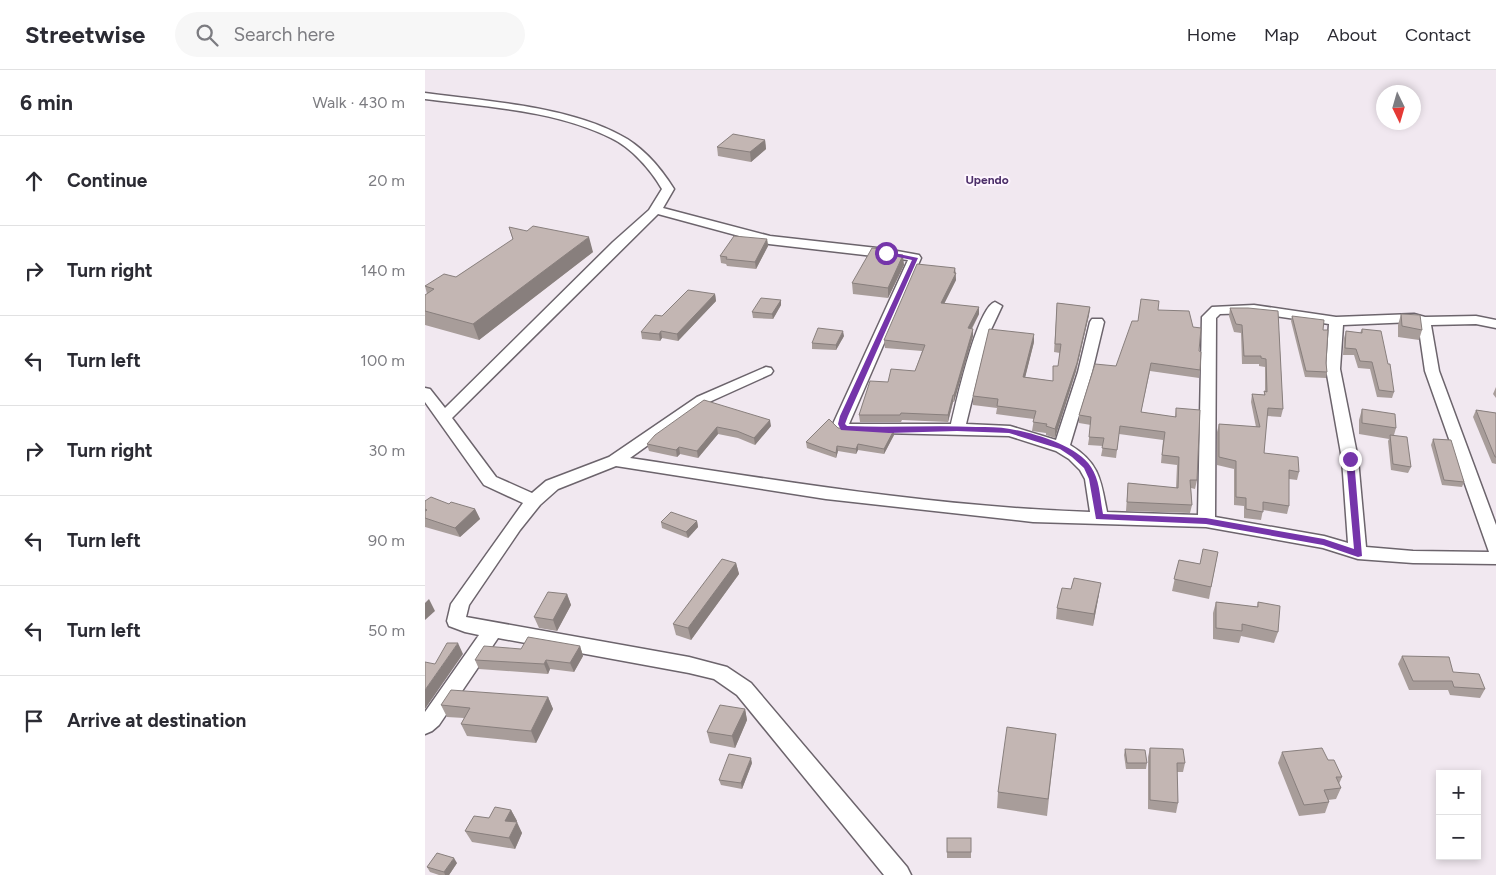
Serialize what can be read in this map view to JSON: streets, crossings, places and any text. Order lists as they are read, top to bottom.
{
  "districts": ["Upendo"],
  "north": "bottom",
  "page": {
    "header": "Streetwise",
    "search": "Search here",
    "nav": [
      "Home",
      "Map",
      "About",
      "Contact"
    ],
    "heading": ["6 min", "Walk · 430 m"],
    "list": [
      ["Continue", "20 m"],
      ["Turn right", "140 m"],
      ["Turn left", "100 m"],
      ["Turn right", "30 m"],
      ["Turn left", "90 m"],
      ["Turn left", "50 m"],
      "Arrive at destination"
    ],
    "map_buttons": ["+", "−"]
  }
}
